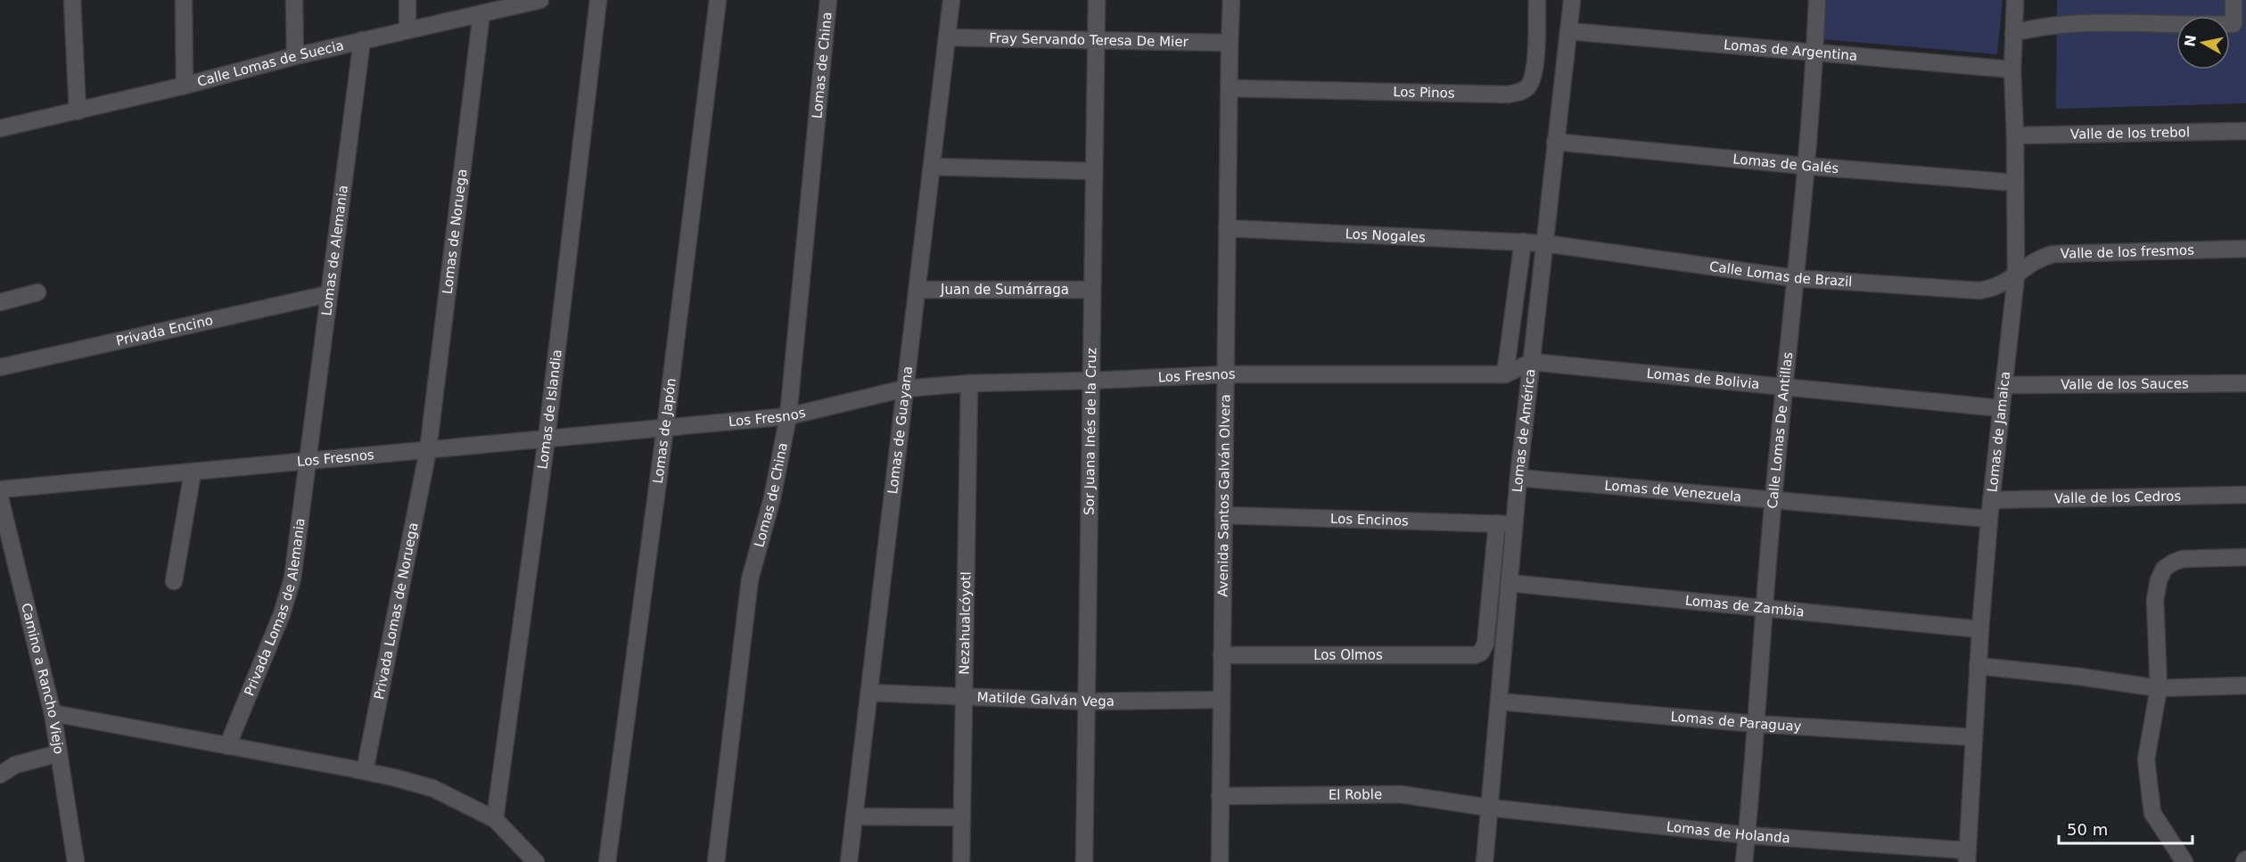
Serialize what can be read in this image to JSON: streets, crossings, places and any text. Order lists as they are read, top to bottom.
{
  "streets": {
    "street": [
      "Fray Servando Teresa De Mier",
      "Lomas de Argentina",
      "Calle Lomas de Suecia",
      "Lomas de China",
      "Los Pinos",
      "Valle de los trebol",
      "Lomas de Galés",
      "Lomas de Noruega",
      "Los Nogales",
      "Lomas de Alemania",
      "Valle de los fresmos",
      "Calle Lomas de Brazil",
      "Juan de Sumárraga",
      "Privada Encino",
      "Los Fresnos",
      "Lomas de Bolivia",
      "Valle de los Sauces",
      "Lomas de Islandia",
      "Lomas de Guayana",
      "Sor Juana Inés de la Cruz",
      "Lomas de América",
      "Calle Lomas De Antillas",
      "Lomas de Japón",
      "Lomas de Jamaica",
      "Lomas de Venezuela",
      "Avenida Santos Galván Olvera",
      "Valle de los Cedros",
      "Los Encinos",
      "Privada Lomas de Alemania",
      "Lomas de Zambia",
      "Privada Lomas de Noruega",
      "Nezahualcóyotl",
      "Los Olmos",
      "Camino a Rancho Viejo",
      "Matilde Galván Vega",
      "Lomas de Paraguay",
      "El Roble",
      "Lomas de Holanda"
    ]
  },
  "crossings": [
    ["Fray Servando Teresa De Mier", "Lomas de Guayana"],
    ["Fray Servando Teresa De Mier", "Sor Juana Inés de la Cruz"],
    ["Fray Servando Teresa De Mier", "Avenida Santos Galván Olvera"],
    ["Lomas de Argentina", "Lomas de América"],
    ["Lomas de Argentina", "Calle Lomas De Antillas"],
    ["Lomas de Argentina", "Lomas de Jamaica"],
    ["Calle Lomas de Suecia", "Lomas de Noruega"],
    ["Calle Lomas de Suecia", "Lomas de Alemania"],
    ["Lomas de China", "Los Fresnos"],
    ["Los Pinos", "Avenida Santos Galván Olvera"],
    ["Valle de los trebol", "Lomas de Jamaica"],
    ["Lomas de Galés", "Lomas de América"],
    ["Lomas de Galés", "Calle Lomas De Antillas"],
    ["Lomas de Galés", "Lomas de Jamaica"],
    ["Lomas de Noruega", "Los Fresnos"],
    ["Lomas de Noruega", "Privada Lomas de Noruega"],
    ["Los Nogales", "Calle Lomas de Brazil"],
    ["Los Nogales", "Lomas de América"],
    ["Los Nogales", "Avenida Santos Galván Olvera"],
    ["Lomas de Alemania", "Privada Encino"],
    ["Lomas de Alemania", "Los Fresnos"],
    ["Lomas de Alemania", "Privada Lomas de Alemania"],
    ["Valle de los fresmos", "Calle Lomas de Brazil"],
    ["Valle de los fresmos", "Lomas de Jamaica"],
    ["Calle Lomas de Brazil", "Lomas de América"],
    ["Calle Lomas de Brazil", "Calle Lomas De Antillas"],
    ["Calle Lomas de Brazil", "Lomas de Jamaica"],
    ["Juan de Sumárraga", "Lomas de Guayana"],
    ["Juan de Sumárraga", "Sor Juana Inés de la Cruz"],
    ["Los Fresnos", "Lomas de Bolivia"],
    ["Los Fresnos", "Lomas de Islandia"],
    ["Los Fresnos", "Lomas de Guayana"],
    ["Los Fresnos", "Sor Juana Inés de la Cruz"],
    ["Los Fresnos", "Lomas de América"],
    ["Los Fresnos", "Lomas de Japón"],
    ["Los Fresnos", "Avenida Santos Galván Olvera"],
    ["Los Fresnos", "Privada Lomas de Alemania"],
    ["Los Fresnos", "Privada Lomas de Noruega"],
    ["Los Fresnos", "Nezahualcóyotl"],
    ["Lomas de Bolivia", "Lomas de América"],
    ["Lomas de Bolivia", "Calle Lomas De Antillas"],
    ["Lomas de Bolivia", "Lomas de Jamaica"],
    ["Valle de los Sauces", "Lomas de Jamaica"],
    ["Lomas de Guayana", "Matilde Galván Vega"],
    ["Sor Juana Inés de la Cruz", "Matilde Galván Vega"],
    ["Lomas de América", "Lomas de Venezuela"],
    ["Lomas de América", "Los Encinos"],
    ["Lomas de América", "Lomas de Zambia"],
    ["Lomas de América", "Lomas de Paraguay"],
    ["Lomas de América", "El Roble"],
    ["Lomas de América", "Lomas de Holanda"],
    ["Calle Lomas De Antillas", "Lomas de Venezuela"],
    ["Calle Lomas De Antillas", "Lomas de Zambia"],
    ["Calle Lomas De Antillas", "Lomas de Paraguay"],
    ["Calle Lomas De Antillas", "Lomas de Holanda"],
    ["Lomas de Jamaica", "Lomas de Venezuela"],
    ["Lomas de Jamaica", "Valle de los Cedros"],
    ["Lomas de Jamaica", "Lomas de Zambia"],
    ["Lomas de Jamaica", "Lomas de Paraguay"],
    ["Lomas de Jamaica", "Lomas de Holanda"],
    ["Avenida Santos Galván Olvera", "Los Encinos"],
    ["Avenida Santos Galván Olvera", "Los Olmos"],
    ["Avenida Santos Galván Olvera", "Matilde Galván Vega"],
    ["Avenida Santos Galván Olvera", "El Roble"],
    ["Los Encinos", "Los Olmos"],
    ["Nezahualcóyotl", "Matilde Galván Vega"],
    ["El Roble", "Lomas de Holanda"]
  ],
  "scale_bar": "50 m",
  "north": "left"
}
